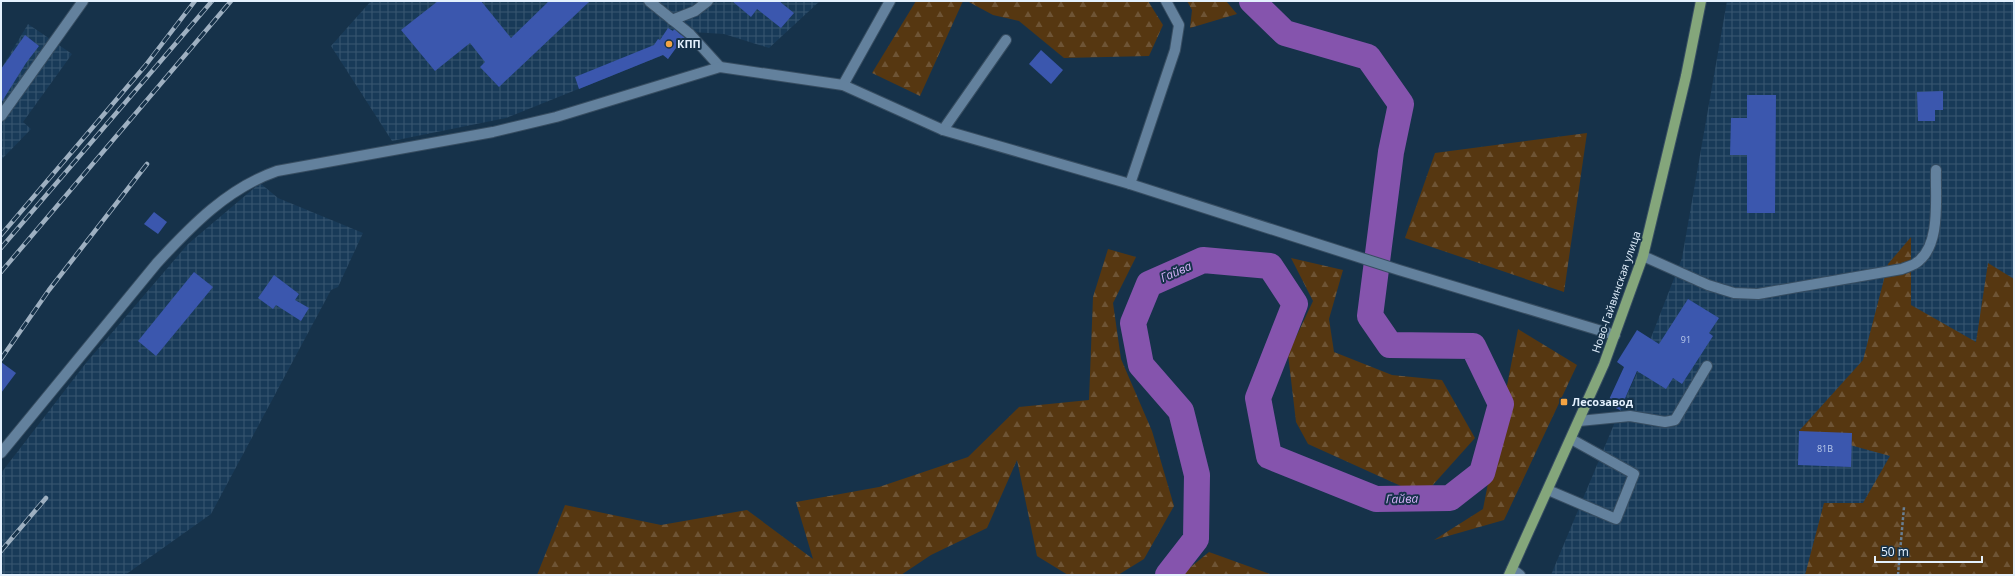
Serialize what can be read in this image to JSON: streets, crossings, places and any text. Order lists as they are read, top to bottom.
{
  "streets": {
    "main road": ["Ново-Гайвинская улица"]
  },
  "water": ["Гайва"],
  "places": {
    "other": ["КПП"],
    "transit": ["Лесозавод"]
  },
  "house_numbers": ["91", "81В"],
  "scale_bar": "50 m"
}
